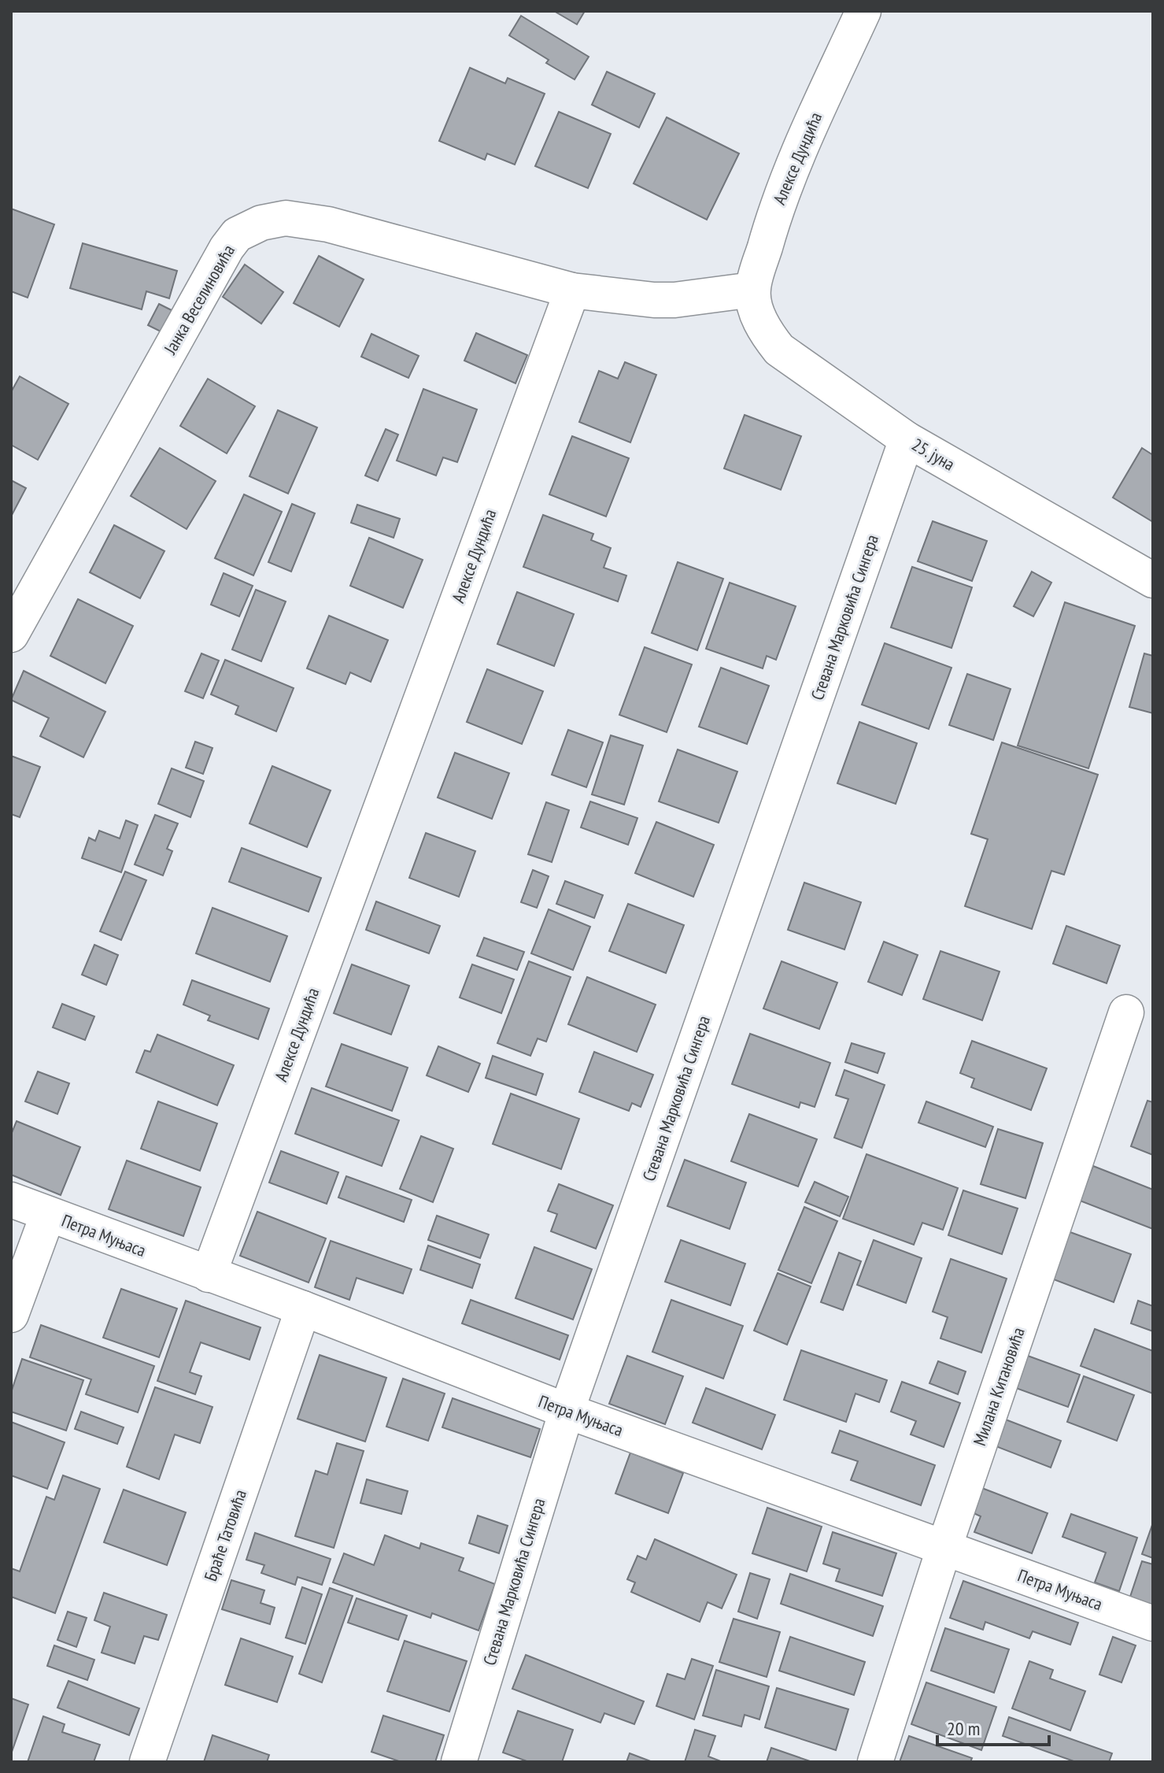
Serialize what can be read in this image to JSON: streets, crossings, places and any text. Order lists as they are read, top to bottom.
{
  "streets": {
    "street": [
      "Алексе Дундића",
      "Јанка Веселиновића",
      "25. јуна",
      "Стевана Марковића Сингера",
      "Петра Муњаса",
      "Милана Китановића",
      "Браће Татовића"
    ]
  },
  "crossings": [
    ["Алексе Дундића", "Јанка Веселиновића"],
    ["Алексе Дундића", "25. јуна"],
    ["Алексе Дундића", "Петра Муњаса"],
    ["25. јуна", "Стевана Марковића Сингера"],
    ["Стевана Марковића Сингера", "Петра Муњаса"],
    ["Петра Муњаса", "Милана Китановића"],
    ["Петра Муњаса", "Браће Татовића"]
  ],
  "scale_bar": "20 m"
}
